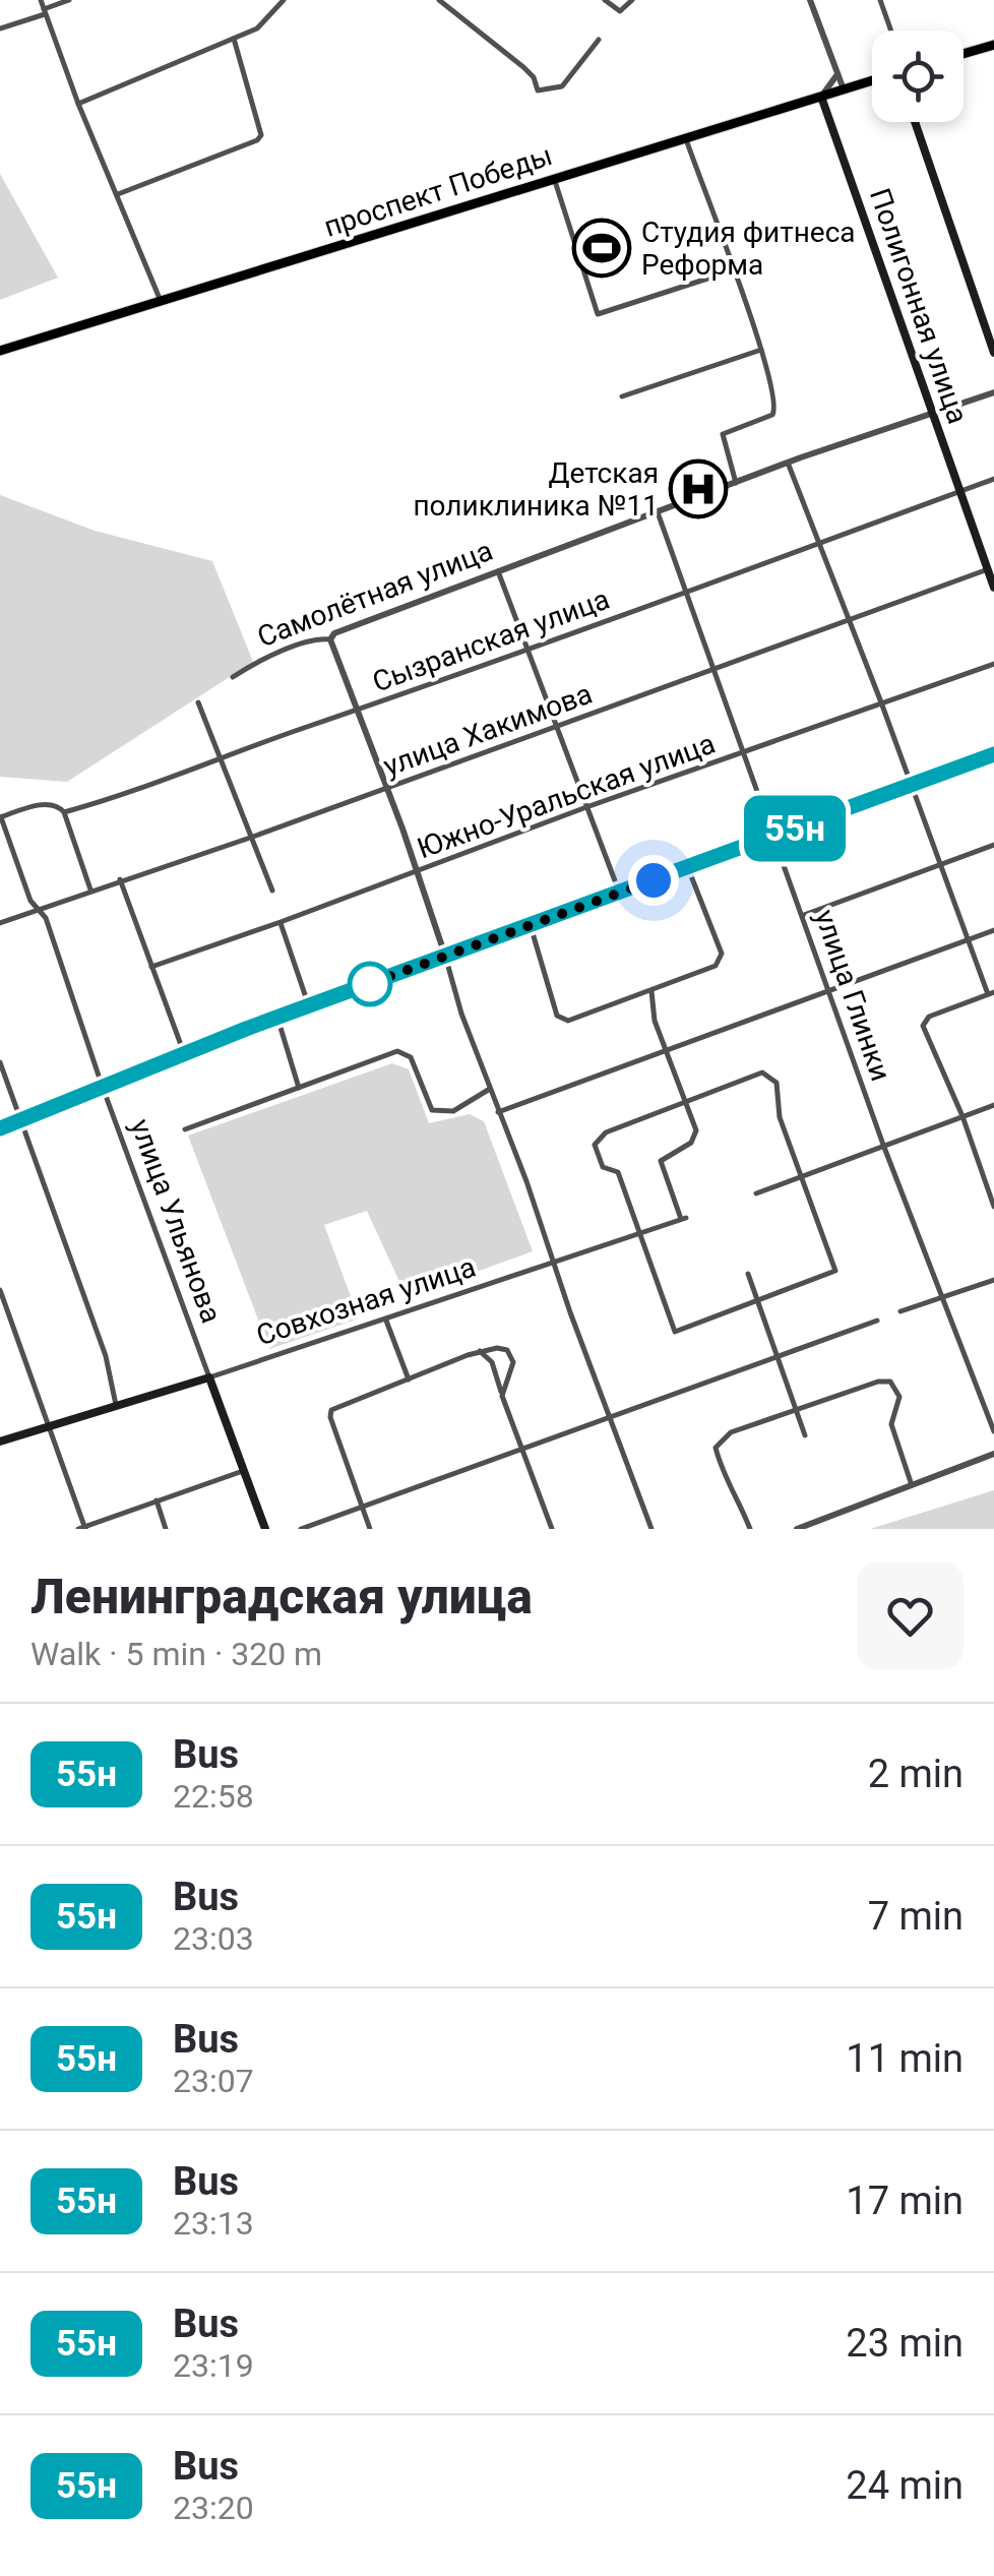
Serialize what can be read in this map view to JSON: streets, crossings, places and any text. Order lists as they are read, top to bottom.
{
  "streets": {
    "main road": [
      "проспект Победы",
      "Полигонная улица",
      "улица Ульянова",
      "Совхозная улица"
    ],
    "street": [
      "Самолётная улица",
      "Сызранская улица",
      "улица Хакимова",
      "Южно-Уральская улица",
      "улица Глинки"
    ]
  },
  "crossings": [
    ["проспект Победы", "Полигонная улица"],
    ["Полигонная улица", "Самолётная улица"],
    ["Полигонная улица", "Сызранская улица"],
    ["Полигонная улица", "улица Хакимова"],
    ["Самолётная улица", "улица Глинки"],
    ["Сызранская улица", "улица Глинки"],
    ["Сызранская улица", "улица Ульянова"],
    ["улица Хакимова", "улица Глинки"],
    ["улица Хакимова", "улица Ульянова"],
    ["Южно-Уральская улица", "улица Глинки"],
    ["улица Ульянова", "Совхозная улица"]
  ],
  "places": {
    "sports": ["Студия фитнеса Реформа"],
    "hospital": ["Детская поликлиника №11"]
  },
  "lines": ["bus line 55н"],
  "page": {
    "on_map": "55н",
    "heading": ["Ленинградская улица", "Walk · 5 min · 320 m"],
    "list": [
      {
        "mark": "55н",
        "name": "Bus",
        "note": "22:58",
        "value": "2 min"
      },
      {
        "mark": "55н",
        "name": "Bus",
        "note": "23:03",
        "value": "7 min"
      },
      {
        "mark": "55н",
        "name": "Bus",
        "note": "23:07",
        "value": "11 min"
      },
      {
        "mark": "55н",
        "name": "Bus",
        "note": "23:13",
        "value": "17 min"
      },
      {
        "mark": "55н",
        "name": "Bus",
        "note": "23:19",
        "value": "23 min"
      },
      {
        "mark": "55н",
        "name": "Bus",
        "note": "23:20",
        "value": "24 min"
      }
    ]
  }
}
